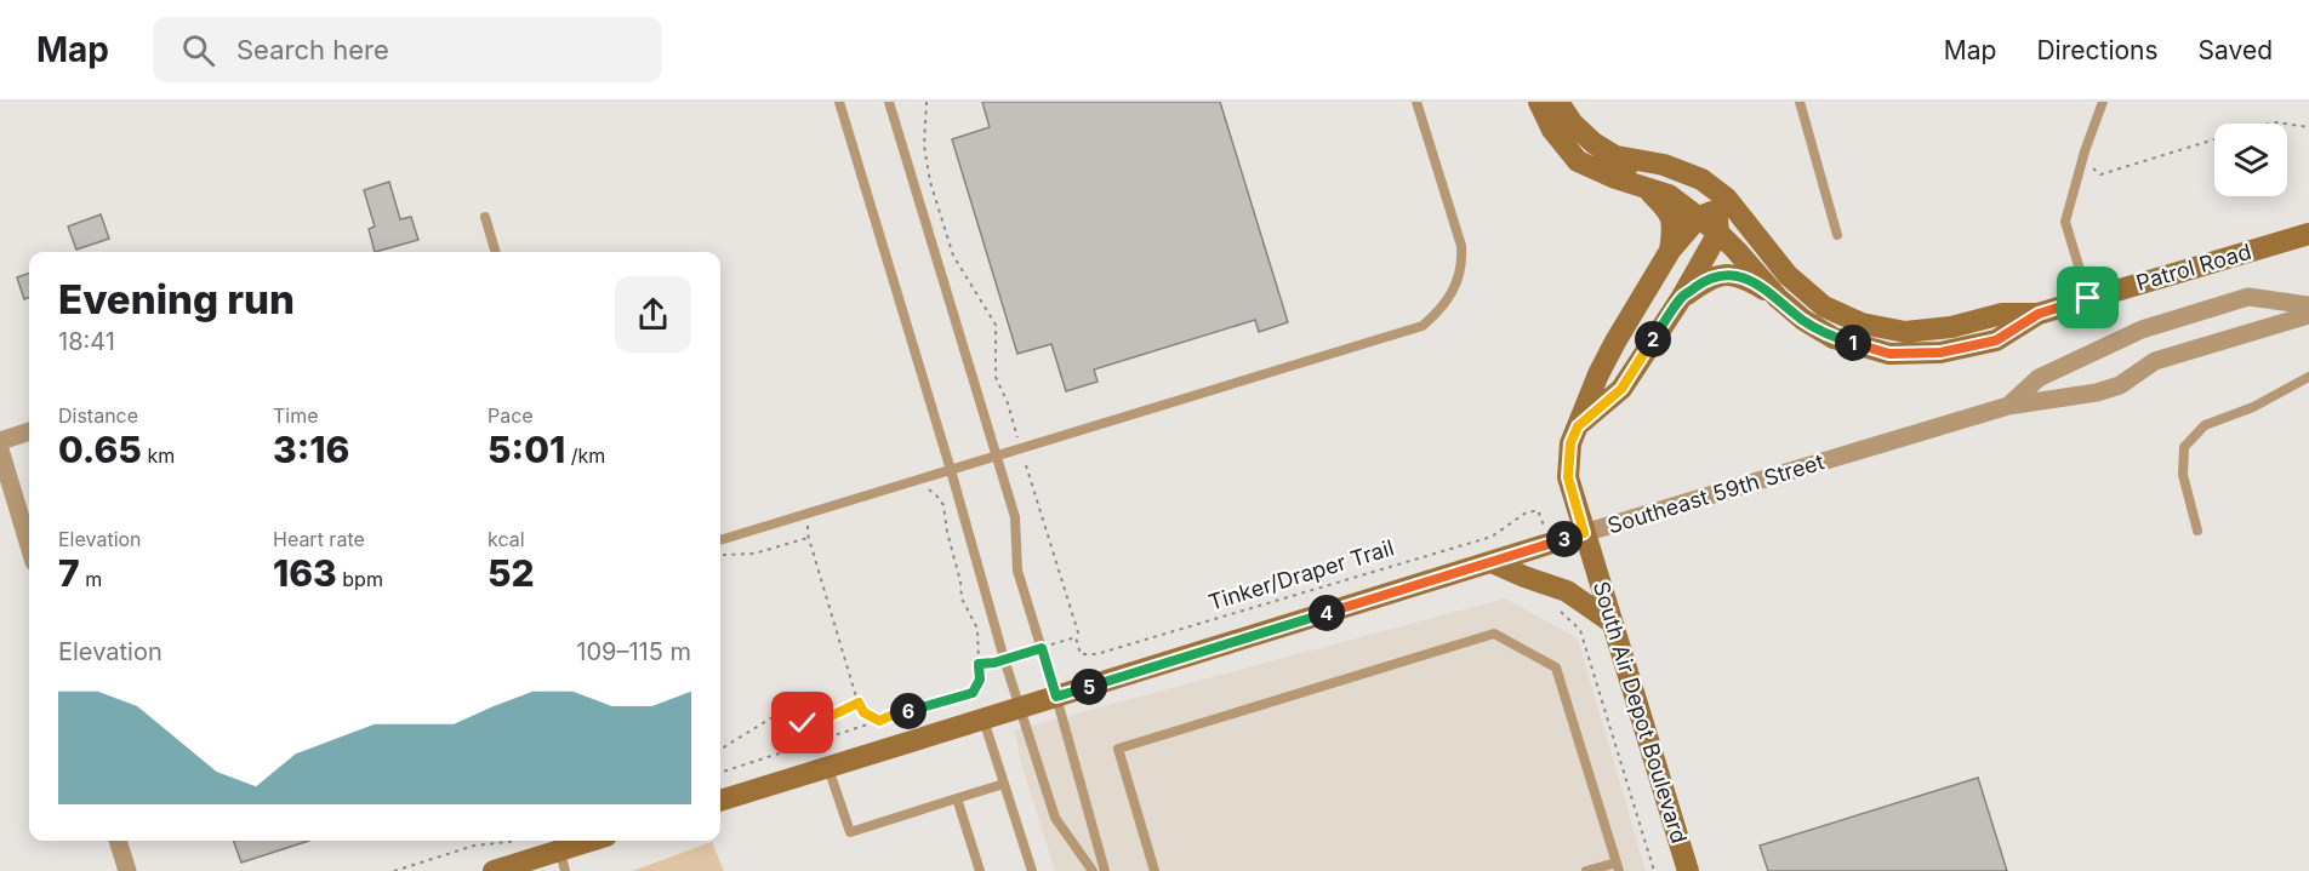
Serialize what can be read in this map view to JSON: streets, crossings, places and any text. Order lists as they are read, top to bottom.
{
  "streets": {
    "main road": ["Patrol Road", "Southeast 59th Street", "South Air Depot Boulevard"],
    "path": ["Tinker/Draper Trail"]
  },
  "crossings": [
    ["Patrol Road", "South Air Depot Boulevard"],
    ["Southeast 59th Street", "Tinker/Draper Trail"],
    ["Southeast 59th Street", "South Air Depot Boulevard"]
  ],
  "page": {
    "header": "Map",
    "search": "Search here",
    "nav": ["Map", "Directions", "Saved"],
    "heading": ["Evening run", "18:41"],
    "pins": [
      "2",
      "1",
      "3",
      "4",
      "5",
      "6"
    ],
    "stats": [
      ["Distance", "0.65 km"],
      ["Time", "3:16"],
      ["Pace", "5:01 /km"],
      ["Elevation", "7 m"],
      ["Heart rate", "163 bpm"],
      ["kcal", "52"]
    ],
    "chart": ["Elevation", "109–115 m"]
  }
}
